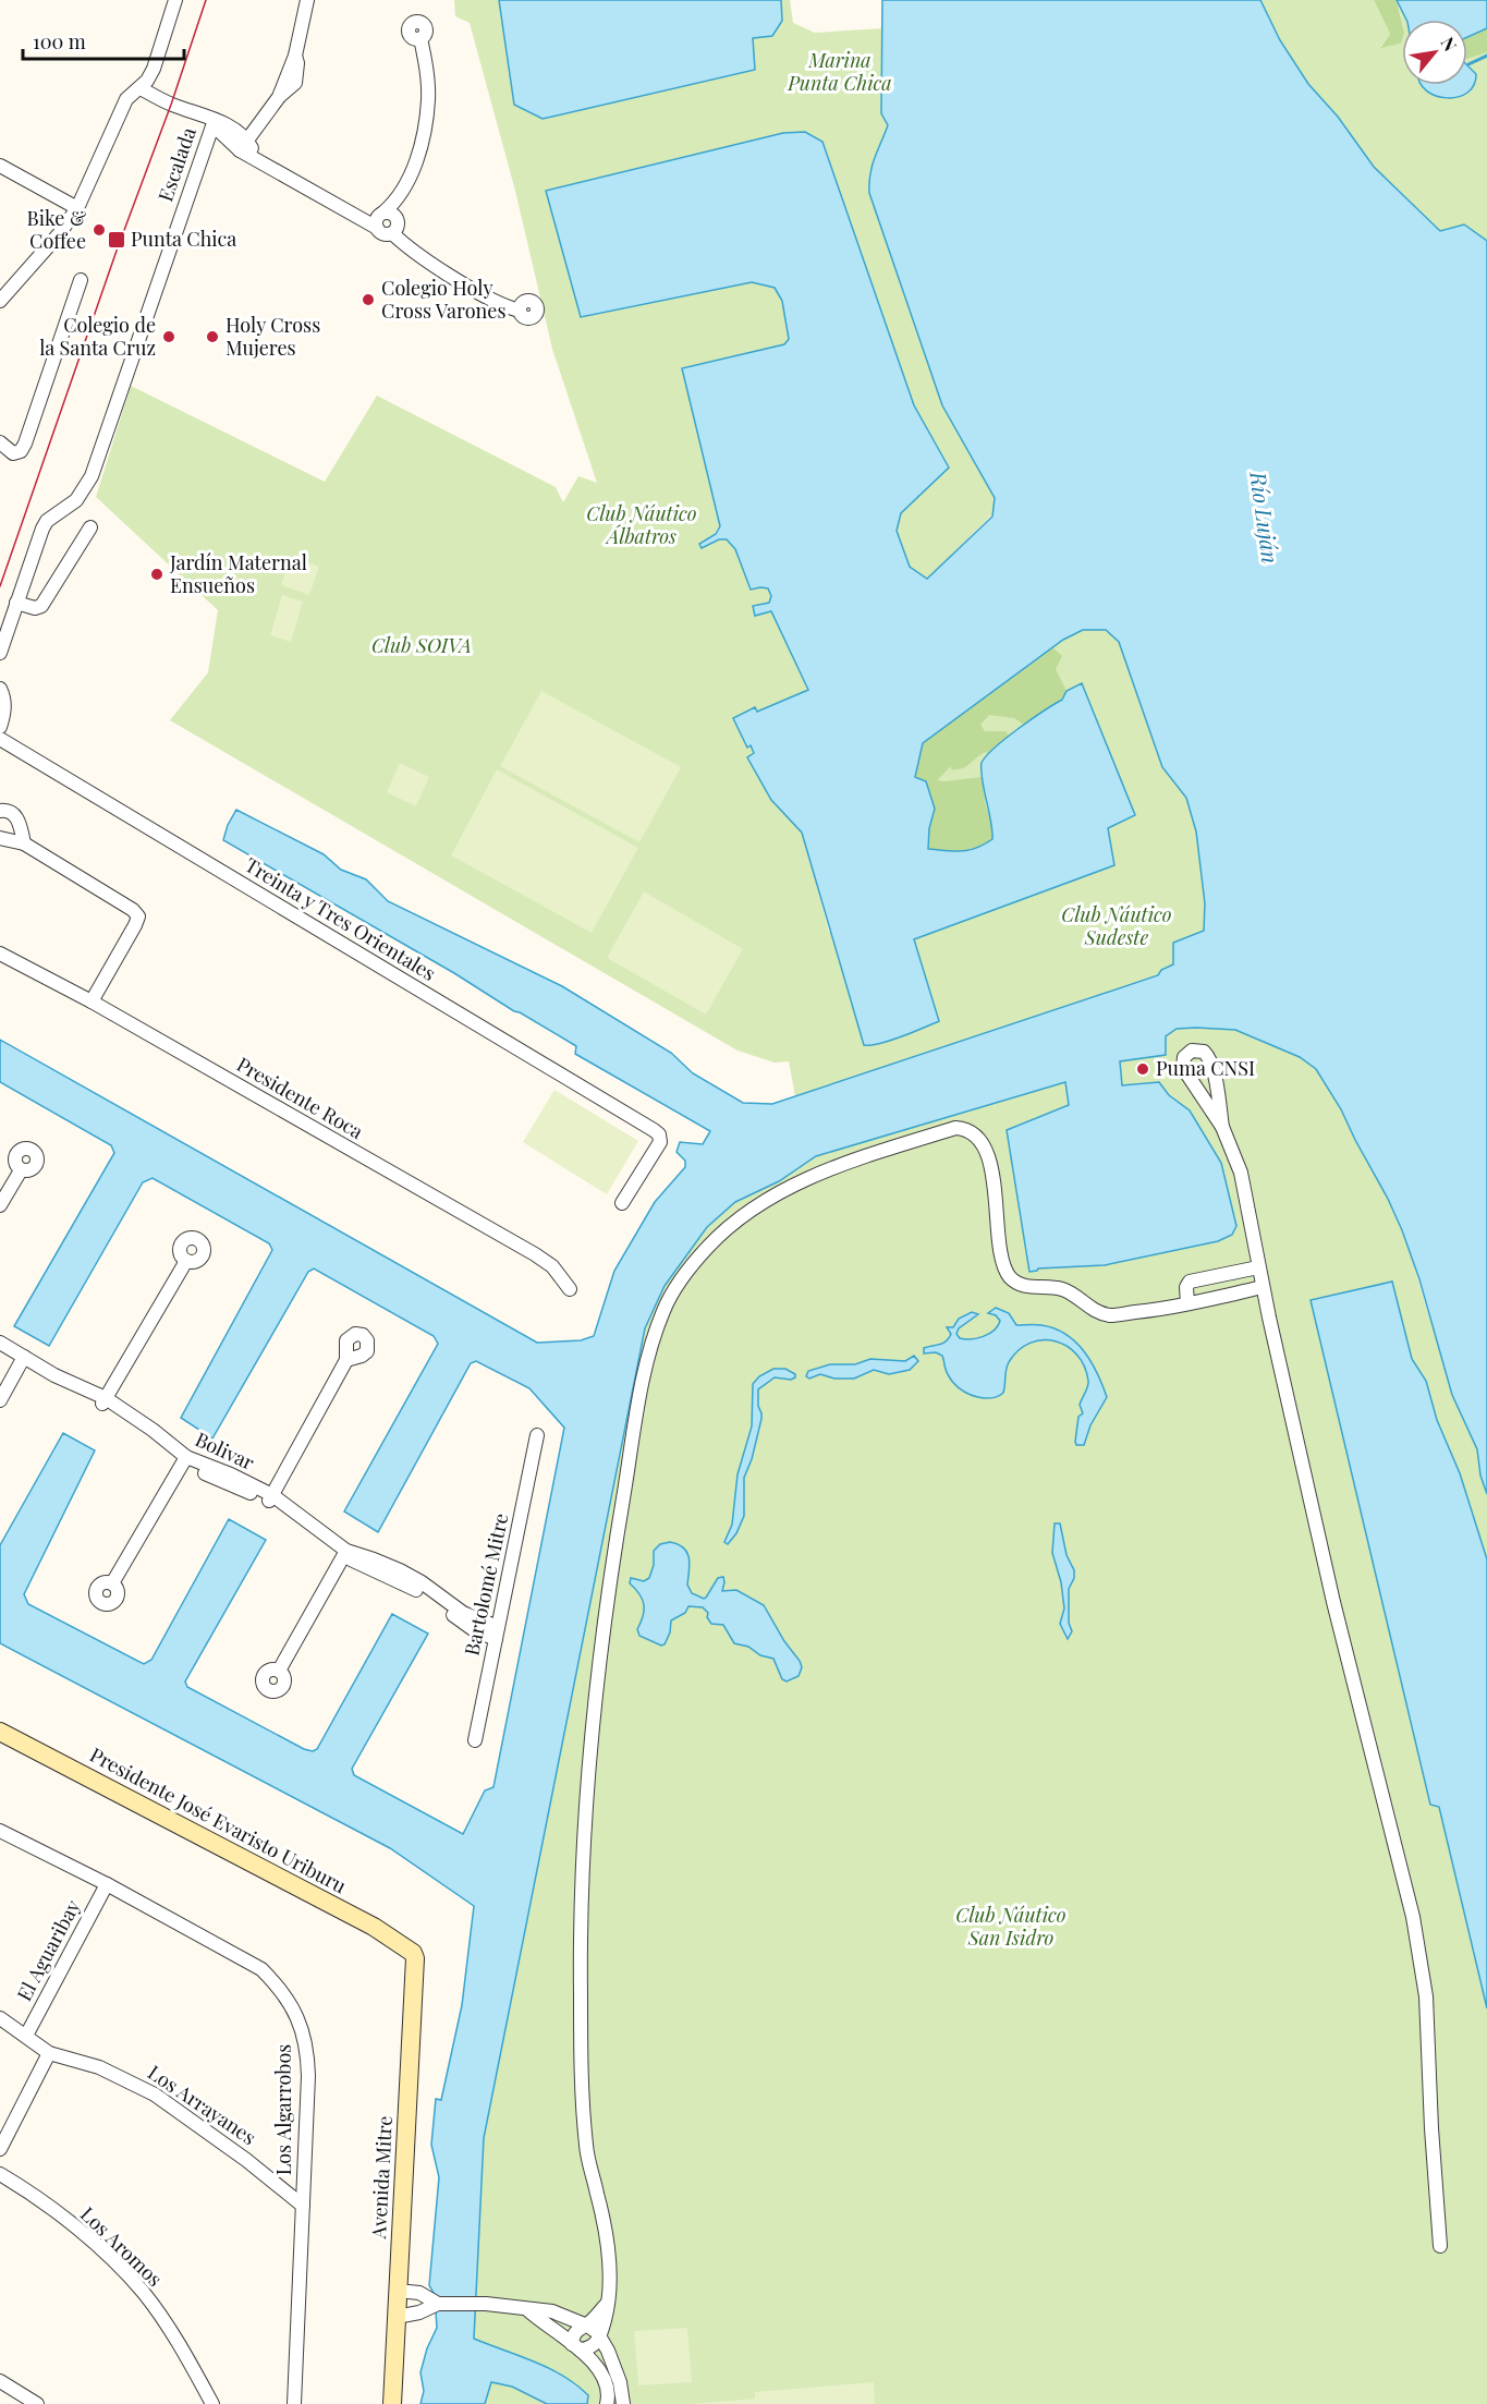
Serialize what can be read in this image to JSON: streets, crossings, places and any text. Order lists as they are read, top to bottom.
{
  "streets": {
    "street": [
      "Escalada",
      "Treinta y Tres Orientales",
      "Presidente Roca",
      "Bolivar",
      "Bartolomé Mitre",
      "Presidente José Evaristo Uriburu",
      "El Aguaribay",
      "Los Arrayanes",
      "Los Algarrobos",
      "Avenida Mitre",
      "Los Aromos"
    ]
  },
  "crossings": [
    ["Bolivar", "Bartolomé Mitre"],
    ["Presidente José Evaristo Uriburu", "Avenida Mitre"],
    ["El Aguaribay", "Los Arrayanes"],
    ["El Aguaribay", "Los Algarrobos"],
    ["Los Arrayanes", "Los Algarrobos"]
  ],
  "water": ["Río Luján"],
  "parks": [
    "Marina Punta Chica",
    "Club Náutico Álbatros",
    "Club SOIVA",
    "Club Náutico Sudeste",
    "Club Náutico San Isidro"
  ],
  "places": {
    "other": [
      "Bike & Coffee",
      "Colegio Holy Cross Varones",
      "Colegio de la Santa Cruz",
      "Holy Cross Mujeres",
      "Jardín Maternal Ensueños",
      "Puma CNSI"
    ],
    "transit": ["Punta Chica"]
  },
  "scale_bar": "100 m",
  "north": "top right"
}
